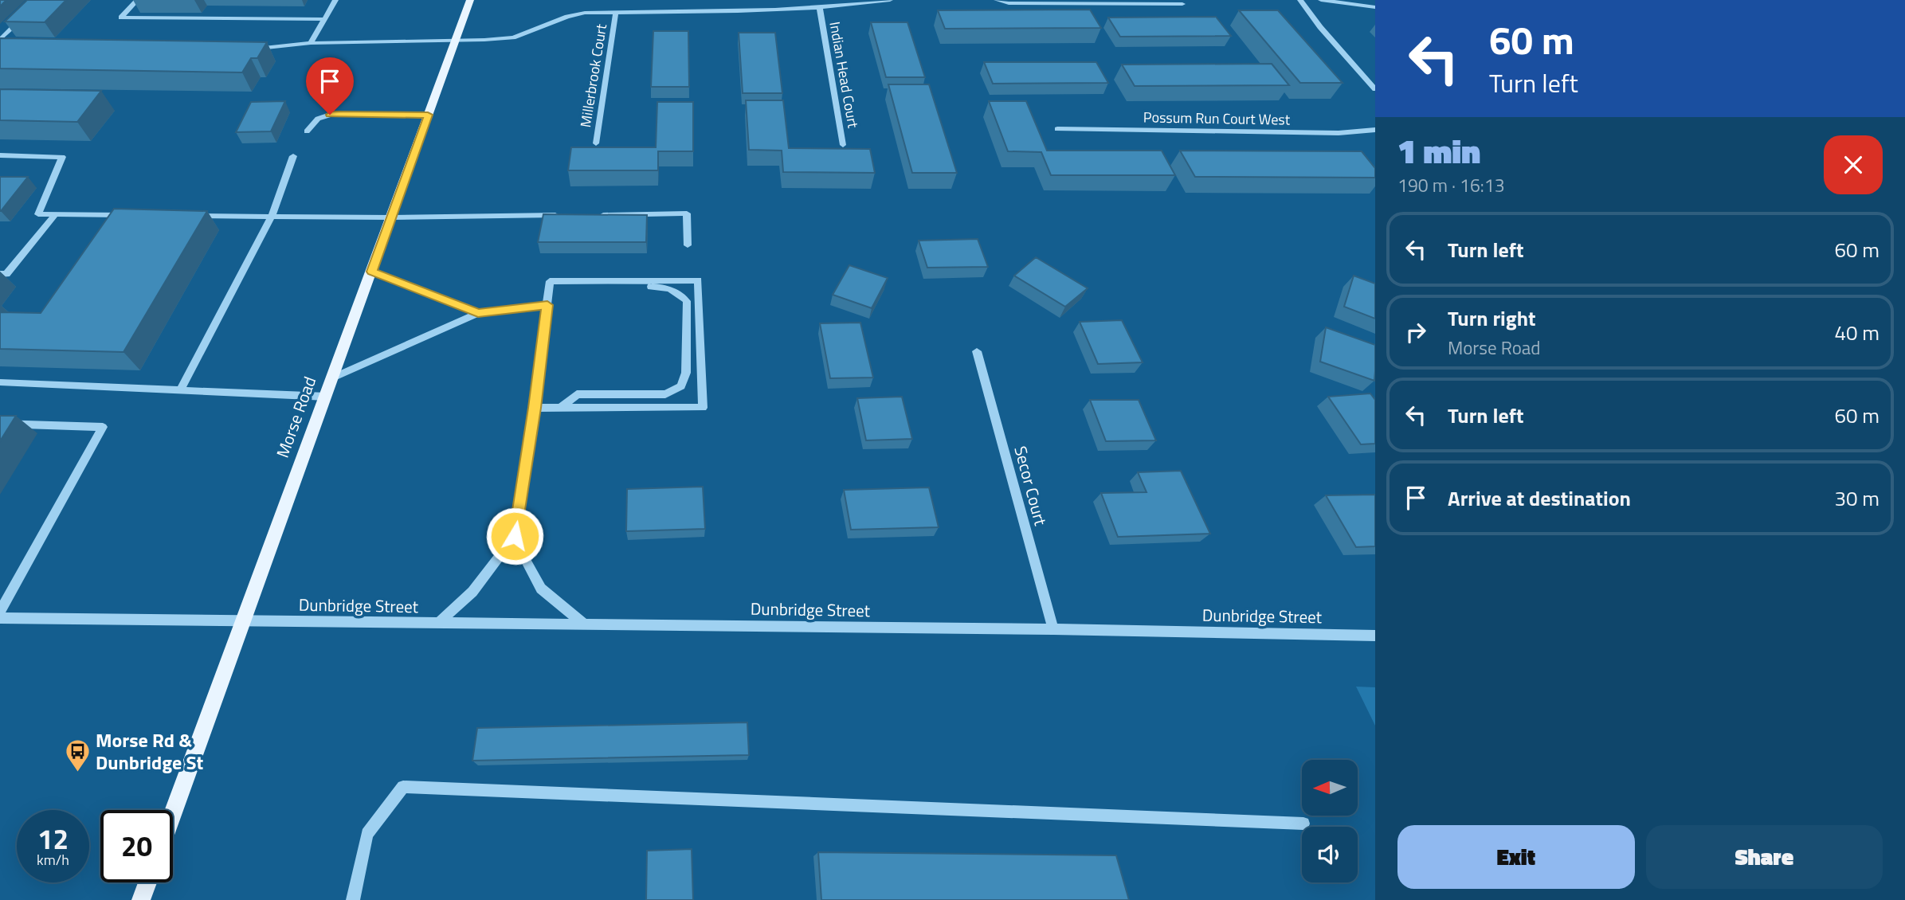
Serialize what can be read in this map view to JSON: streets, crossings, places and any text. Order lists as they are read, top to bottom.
{
  "streets": {
    "main road": ["Morse Road"],
    "street": [
      "Indian Head Court",
      "Millerbrook Court",
      "Possum Run Court West",
      "Secor Court",
      "Dunbridge Street"
    ]
  },
  "crossings": [
    ["Morse Road", "Dunbridge Street"],
    ["Secor Court", "Dunbridge Street"]
  ],
  "places": {
    "bus stop": ["Morse Rd & Dunbridge St"]
  },
  "north": "left",
  "page": {
    "turn": ["60 m", "Turn left"],
    "heading": ["1 min", "190 m · 16:13"],
    "list": [
      {
        "name": "Turn left",
        "value": "60 m"
      },
      {
        "name": "Turn right",
        "note": "Morse Road",
        "value": "40 m"
      },
      {
        "name": "Turn left",
        "value": "60 m"
      },
      {
        "name": "Arrive at destination",
        "value": "30 m"
      }
    ],
    "speed": "12 km/h",
    "limit": "20",
    "buttons": ["Exit", "Share"]
  }
}
